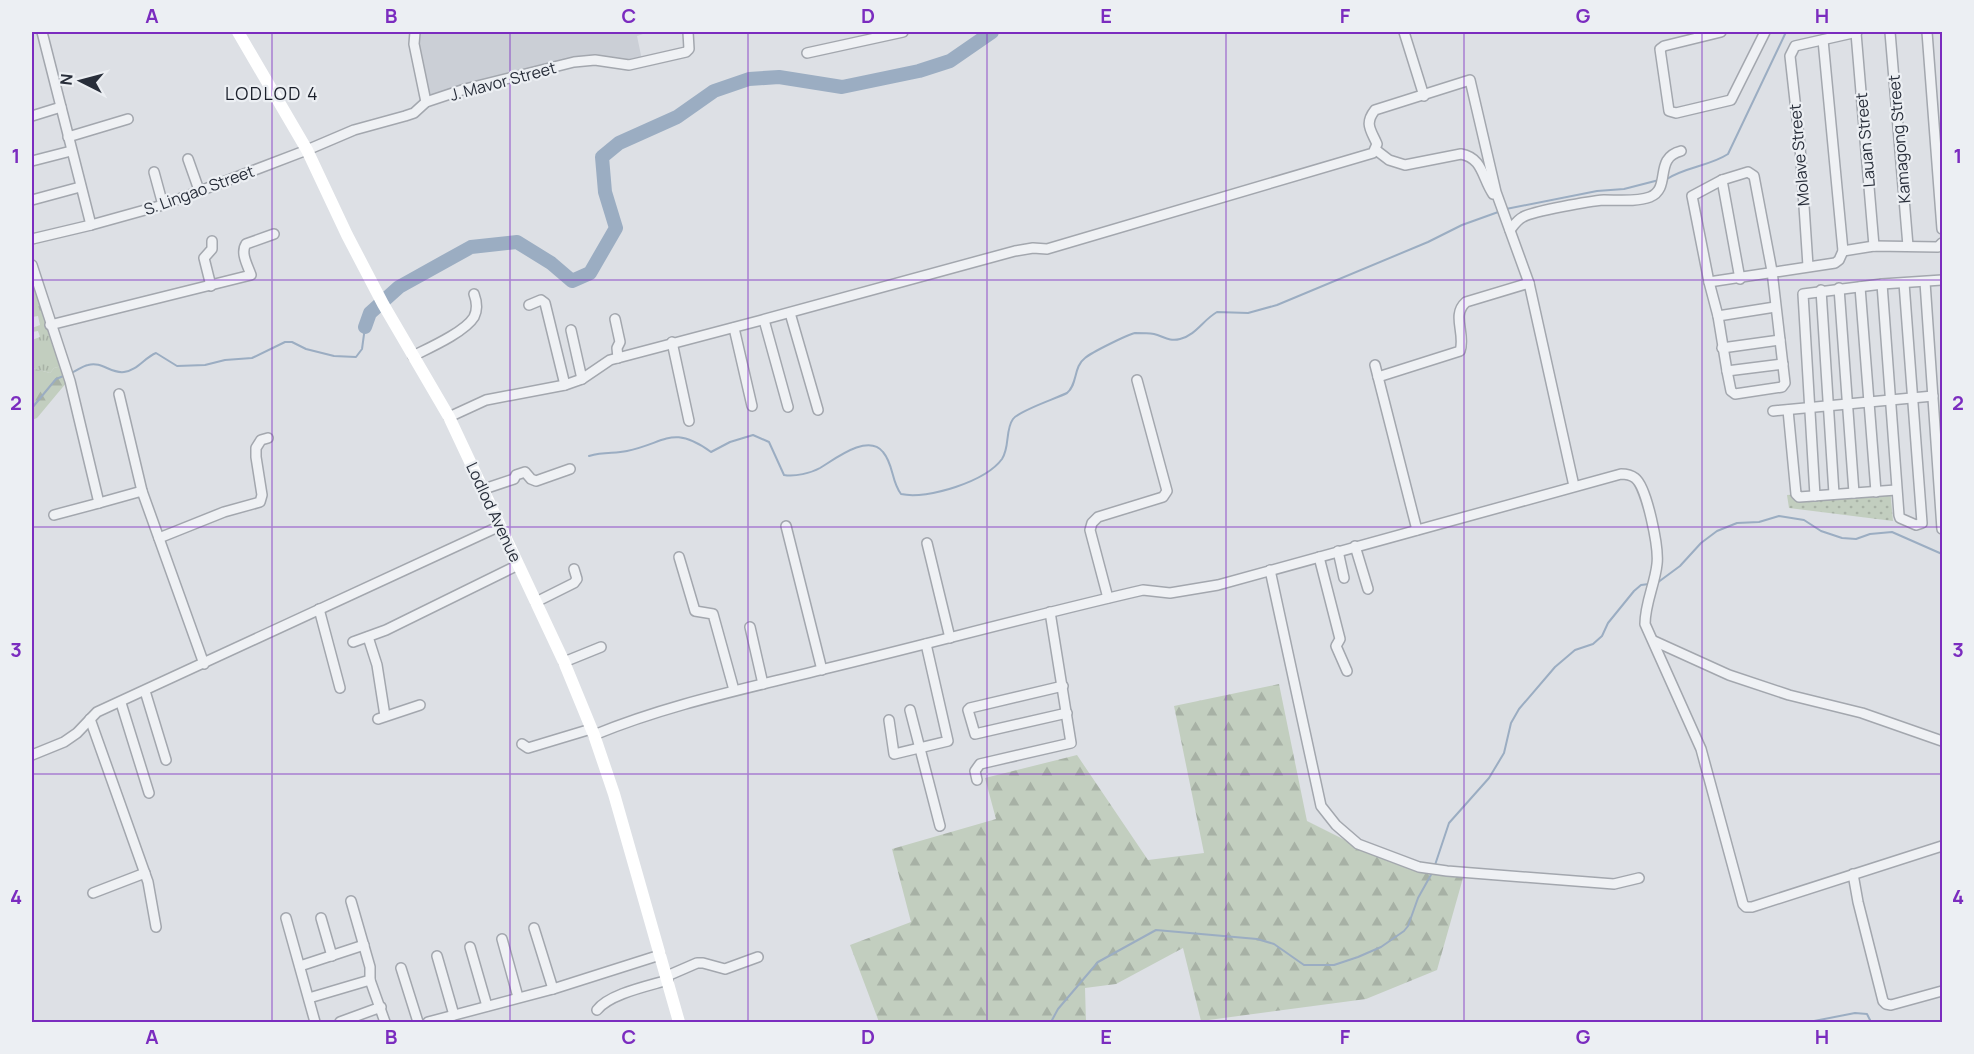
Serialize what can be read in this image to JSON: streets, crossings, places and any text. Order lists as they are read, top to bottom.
{
  "streets": {
    "main road": ["Lodlod Avenue"],
    "street": [
      "J. Mavor Street",
      "Kamagong Street",
      "Lauan Street",
      "Molave Street",
      "S. Lingao Street"
    ]
  },
  "crossings": [
    ["J. Mavor Street", "S. Lingao Street"],
    ["J. Mavor Street", "Lodlod Avenue"],
    ["S. Lingao Street", "Lodlod Avenue"]
  ],
  "districts": ["LODLOD 4"],
  "north": "left",
  "grid": {
    "columns": [
      "A",
      "B",
      "C",
      "D",
      "E",
      "F",
      "G",
      "H"
    ],
    "rows": [
      "1",
      "2",
      "3",
      "4"
    ]
  }
}
